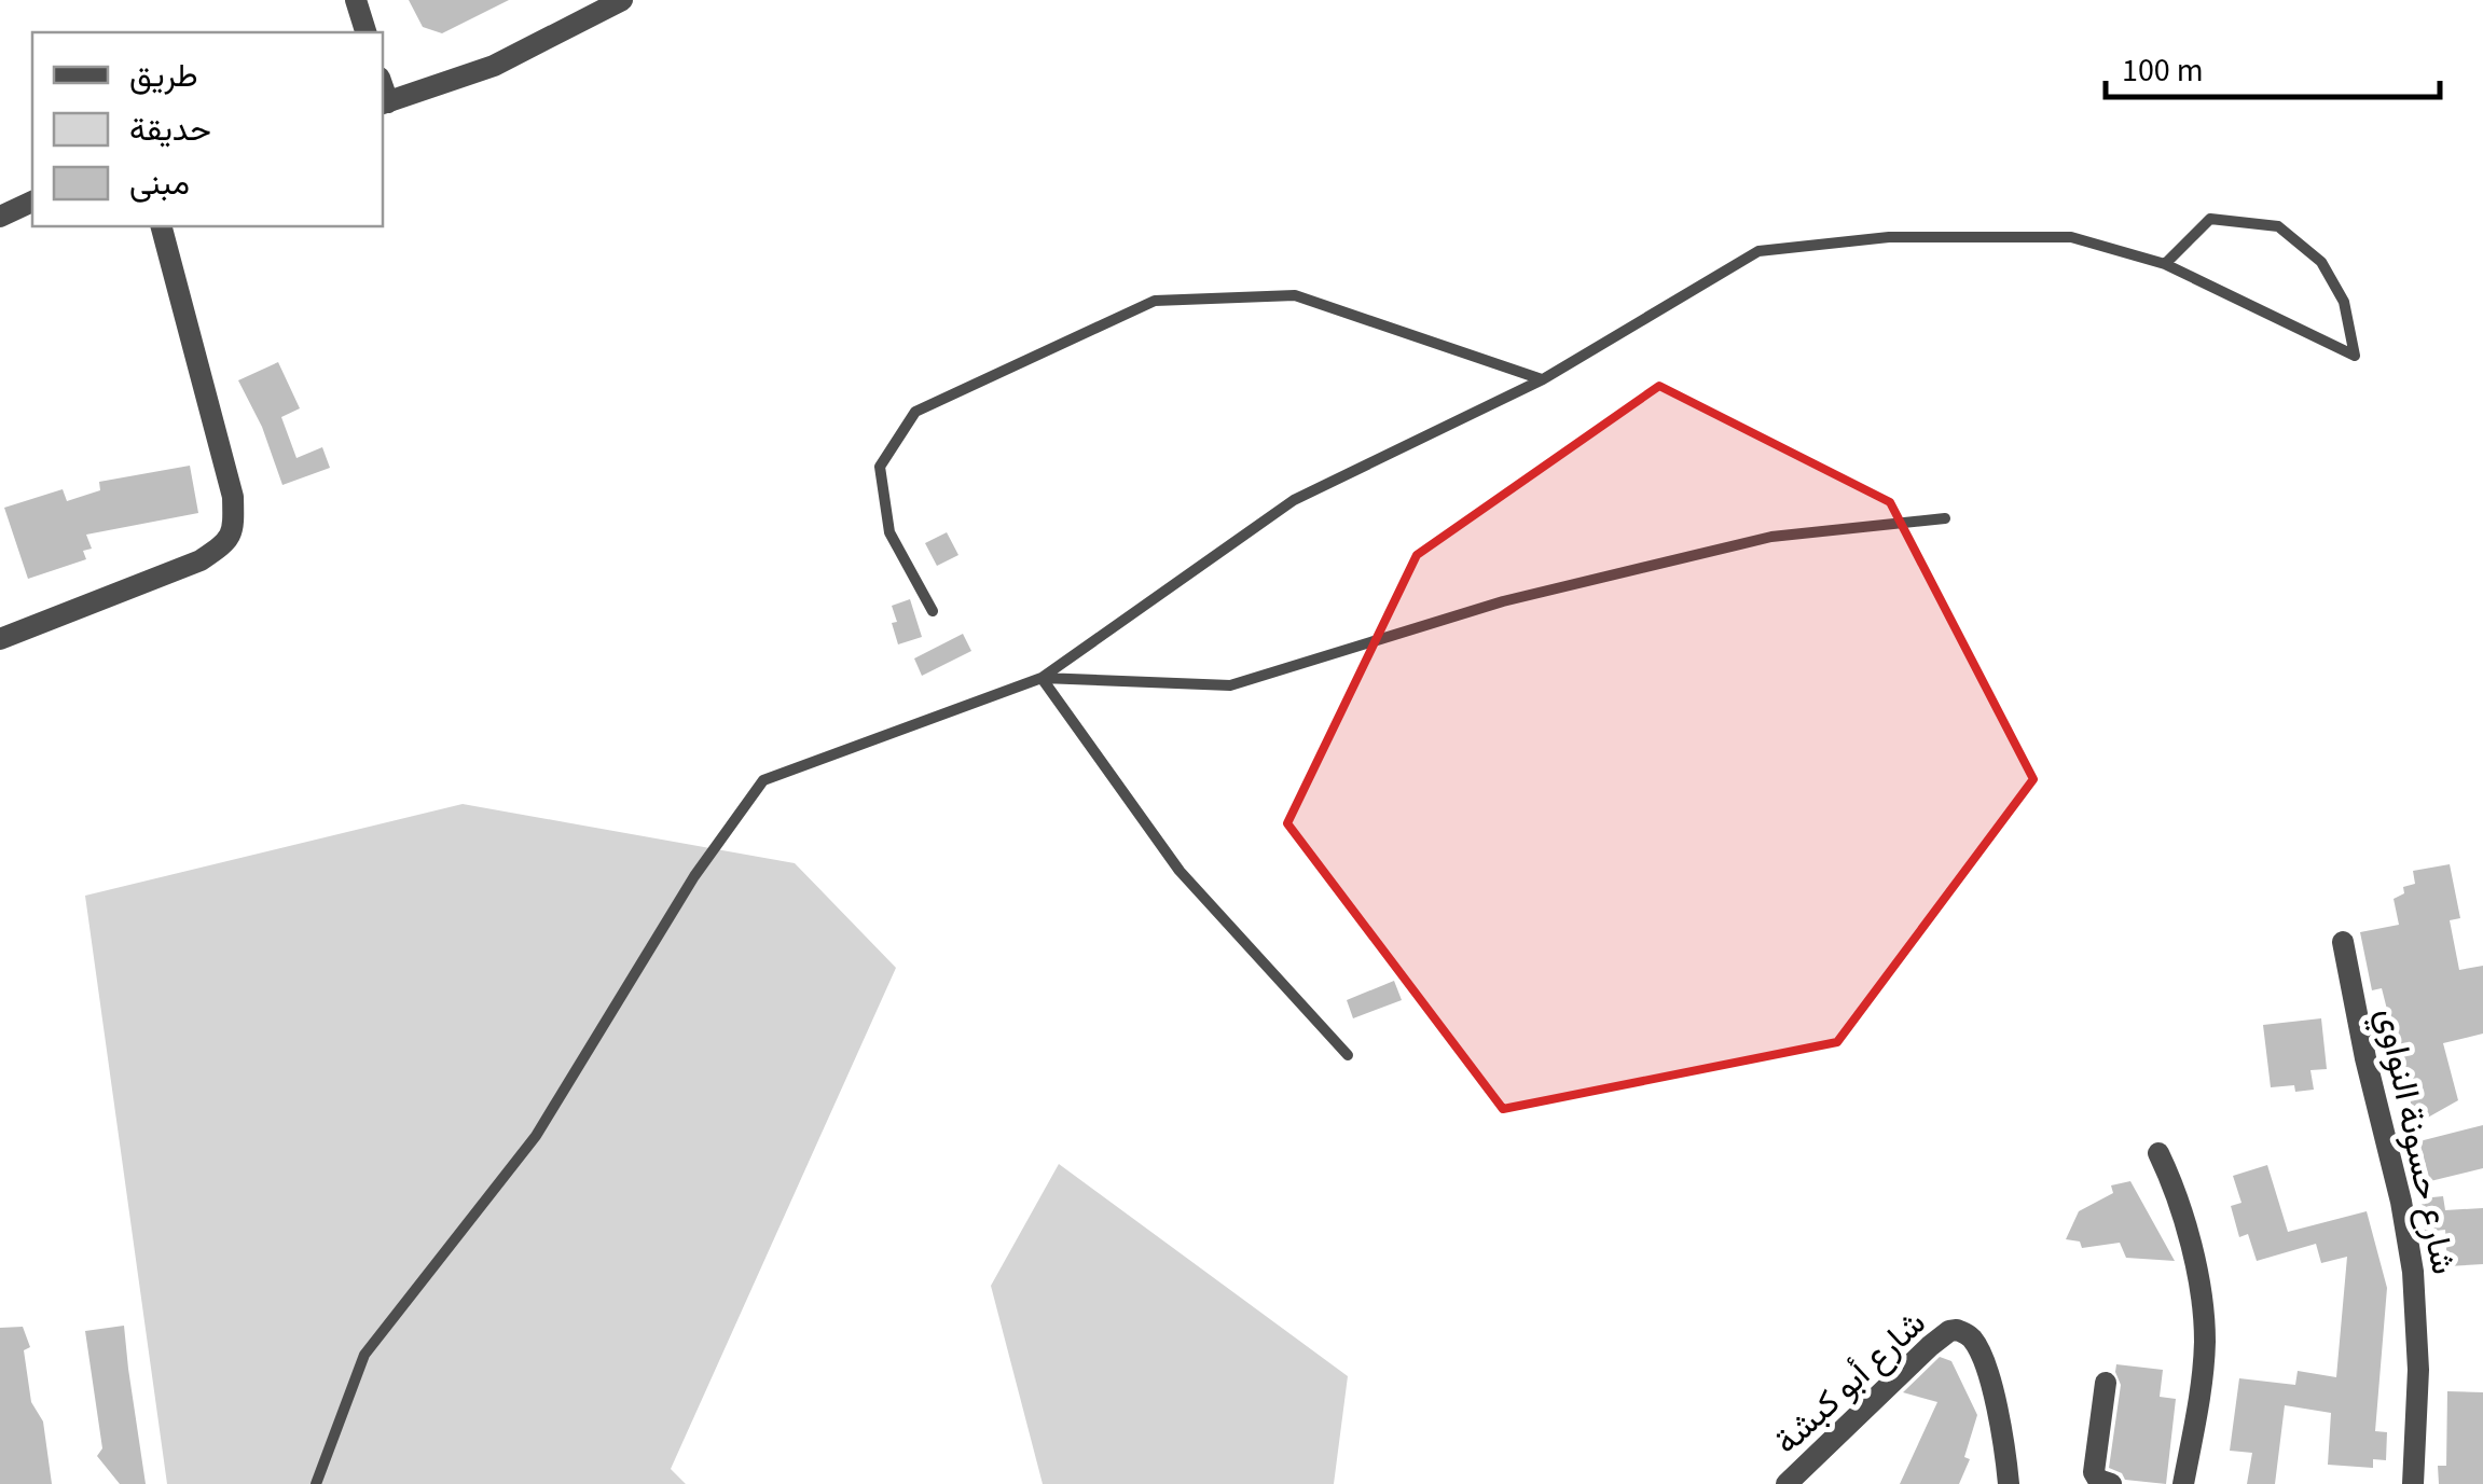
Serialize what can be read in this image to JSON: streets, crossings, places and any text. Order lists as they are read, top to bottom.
{
  "streets": {
    "street": ["شارع حسونة النواوي", "شارع أبو كبشة"]
  },
  "legend": ["طريق", "حديقة", "مبنى"],
  "scale_bar": "100 m"
}
